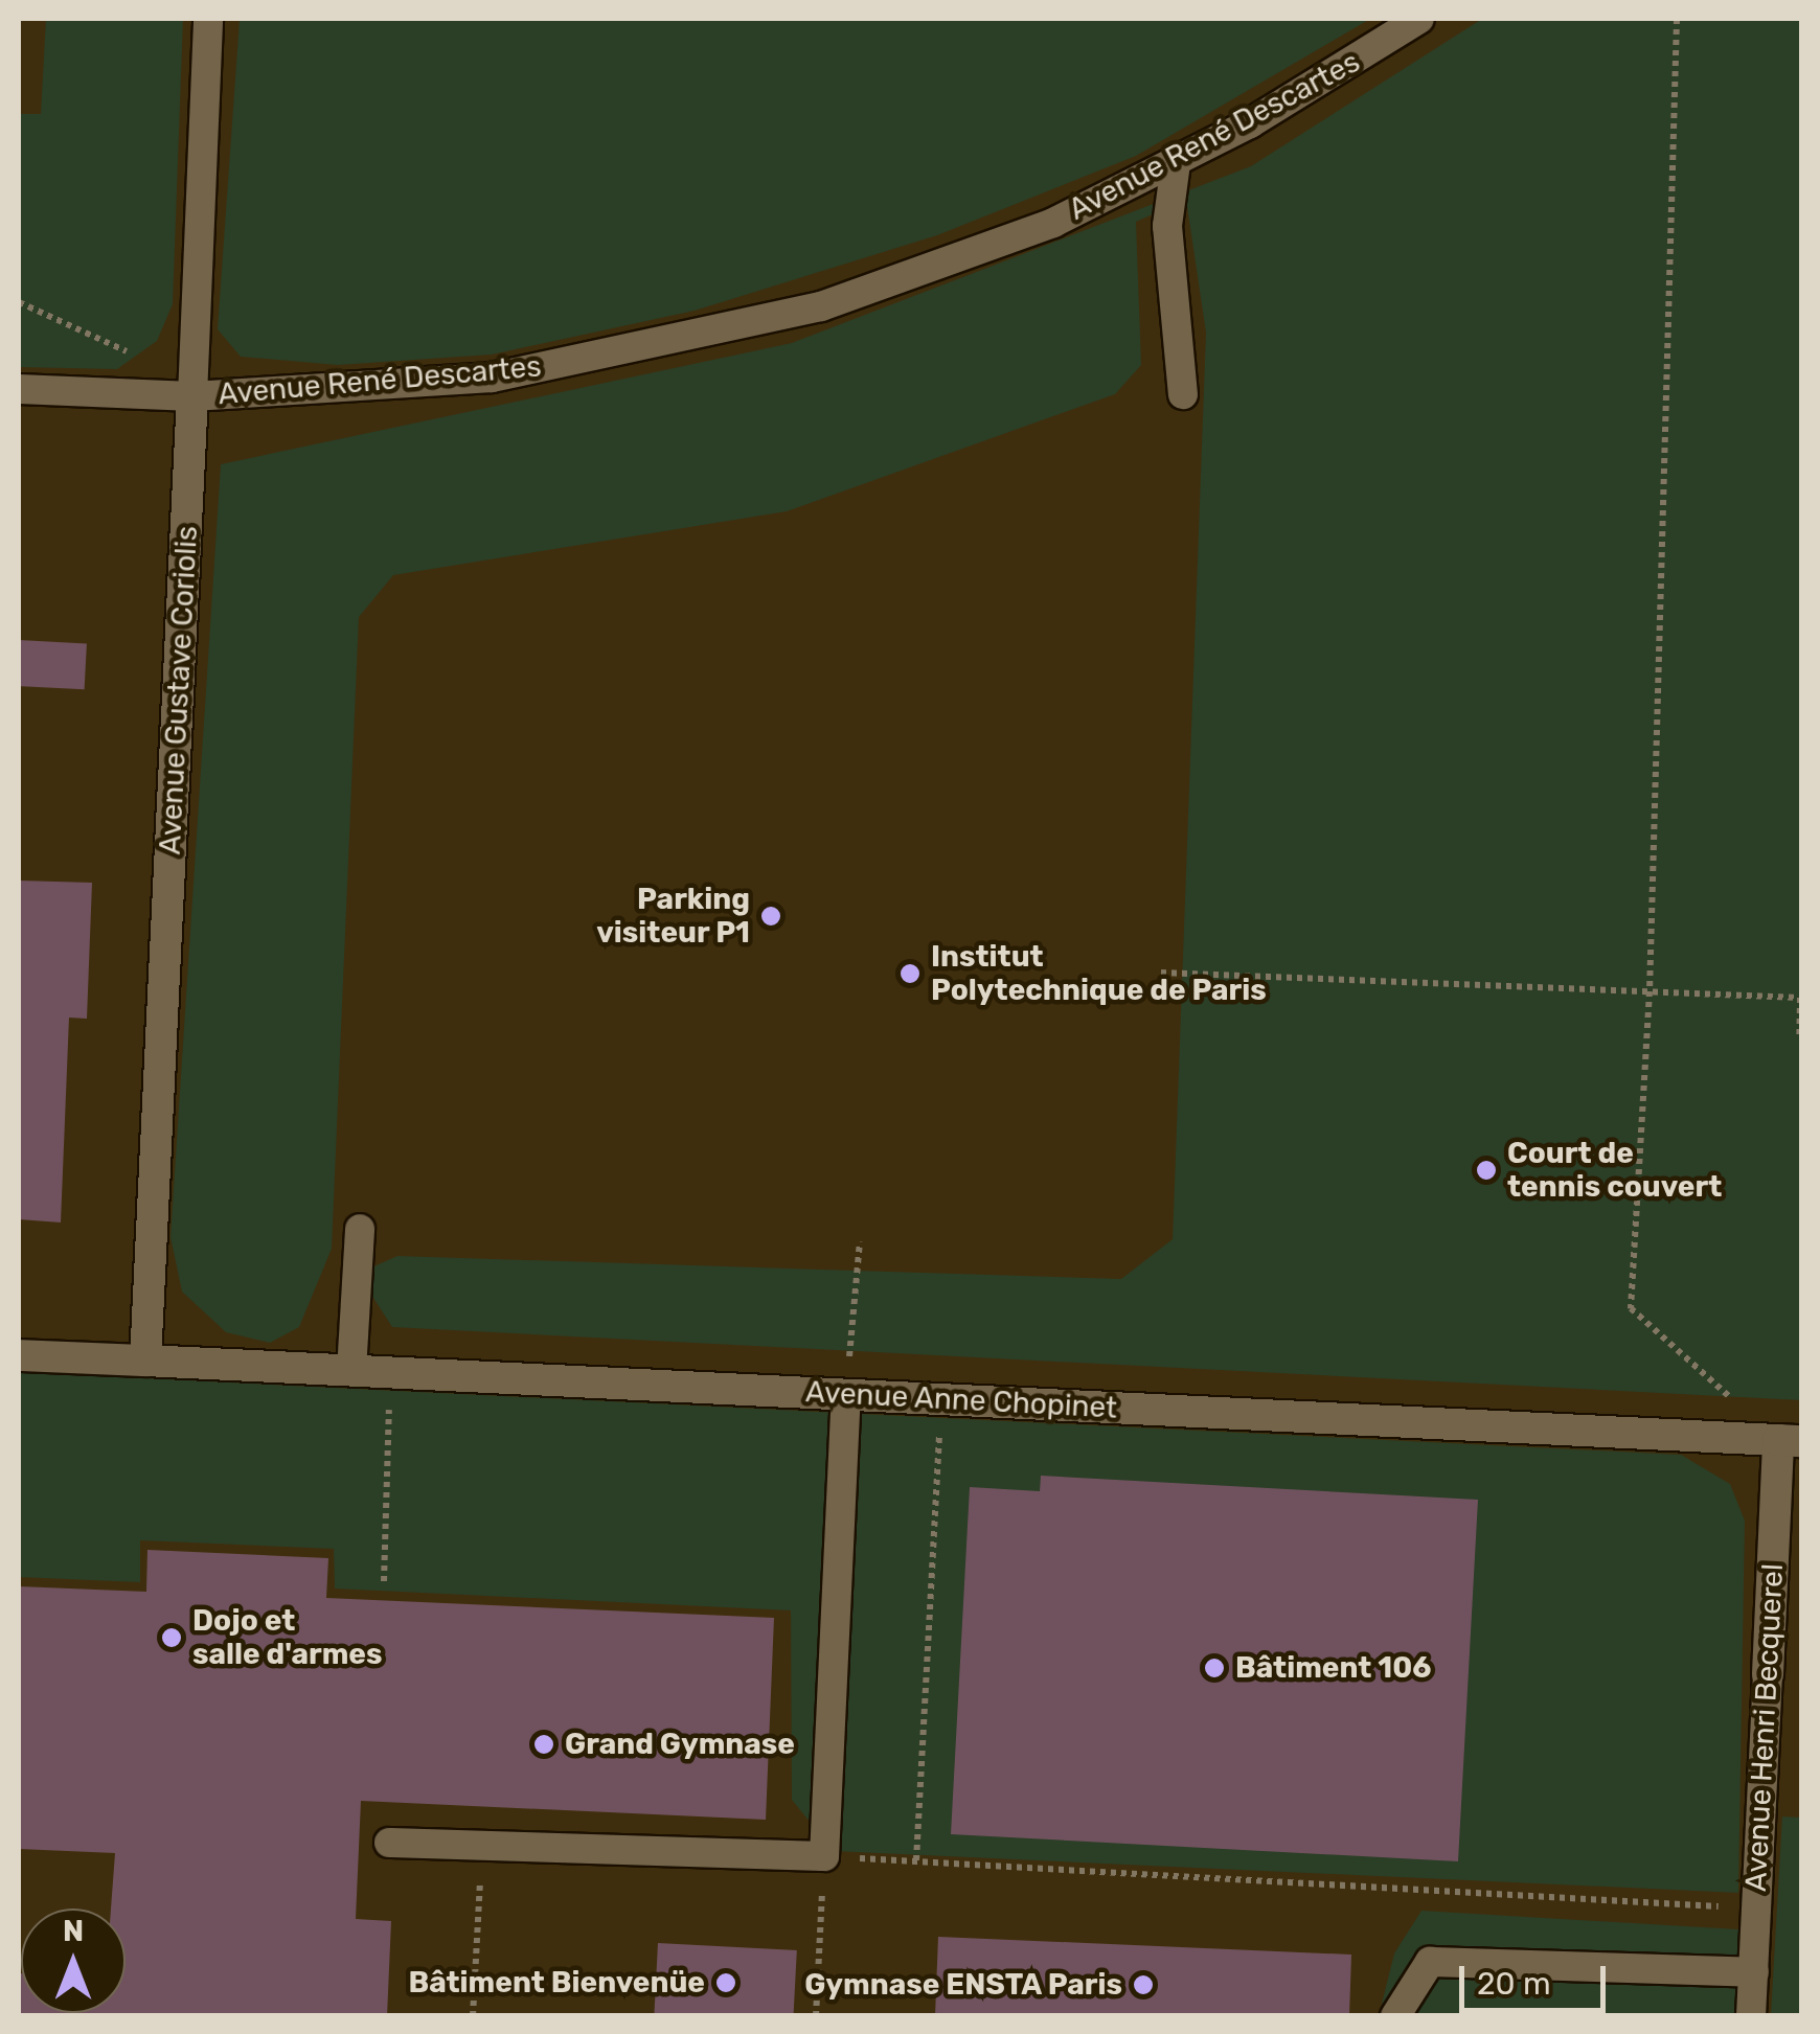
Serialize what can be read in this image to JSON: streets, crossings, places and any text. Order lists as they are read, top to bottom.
{
  "streets": {
    "street": ["Avenue Gustave Coriolis", "Avenue Anne Chopinet", "Avenue Henri Becquerel"],
    "lane": ["Avenue René Descartes"]
  },
  "crossings": [
    ["Avenue René Descartes", "Avenue Gustave Coriolis"],
    ["Avenue Gustave Coriolis", "Avenue Anne Chopinet"],
    ["Avenue Anne Chopinet", "Avenue Henri Becquerel"]
  ],
  "places": [
    "Parking visiteur P1",
    "Institut Polytechnique de Paris",
    "Court de tennis couvert",
    "Dojo et salle d'armes",
    "Bâtiment 106",
    "Grand Gymnase",
    "Bâtiment Bienvenüe",
    "Gymnase ENSTA Paris"
  ],
  "scale_bar": "20 m",
  "north": "top"
}
